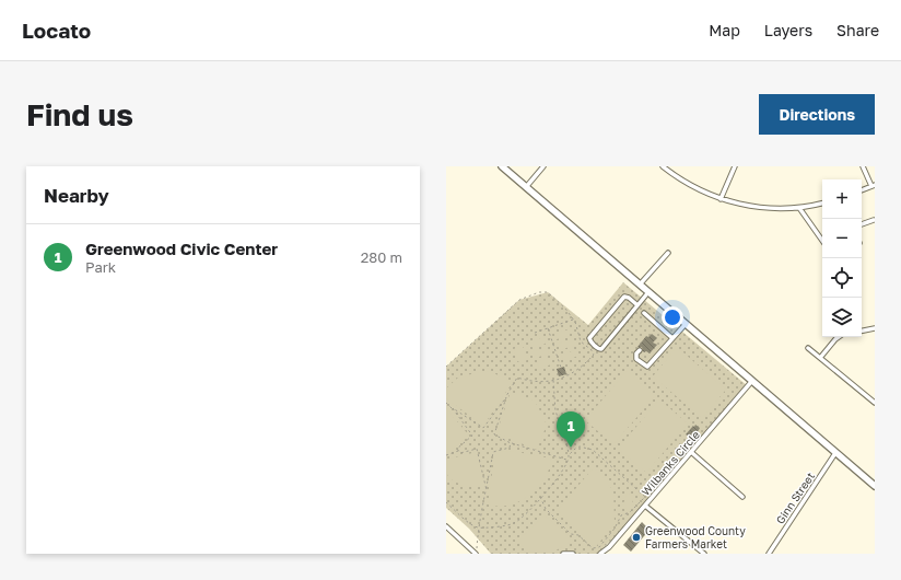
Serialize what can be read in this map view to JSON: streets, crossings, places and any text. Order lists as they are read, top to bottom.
{
  "streets": {
    "street": ["Wilbanks Circle", "Ginn Street"]
  },
  "places": ["Greenwood County Farmers Market"],
  "page": {
    "header": "Locato",
    "nav": ["Map", "Layers", "Share"],
    "buttons": "Directions",
    "title": "Find us",
    "heading": "Nearby",
    "map_buttons": ["+", "−"],
    "list": [
      {
        "mark": "1",
        "name": "Greenwood Civic Center",
        "note": "Park",
        "value": "280 m"
      }
    ],
    "pins": "1"
  }
}
